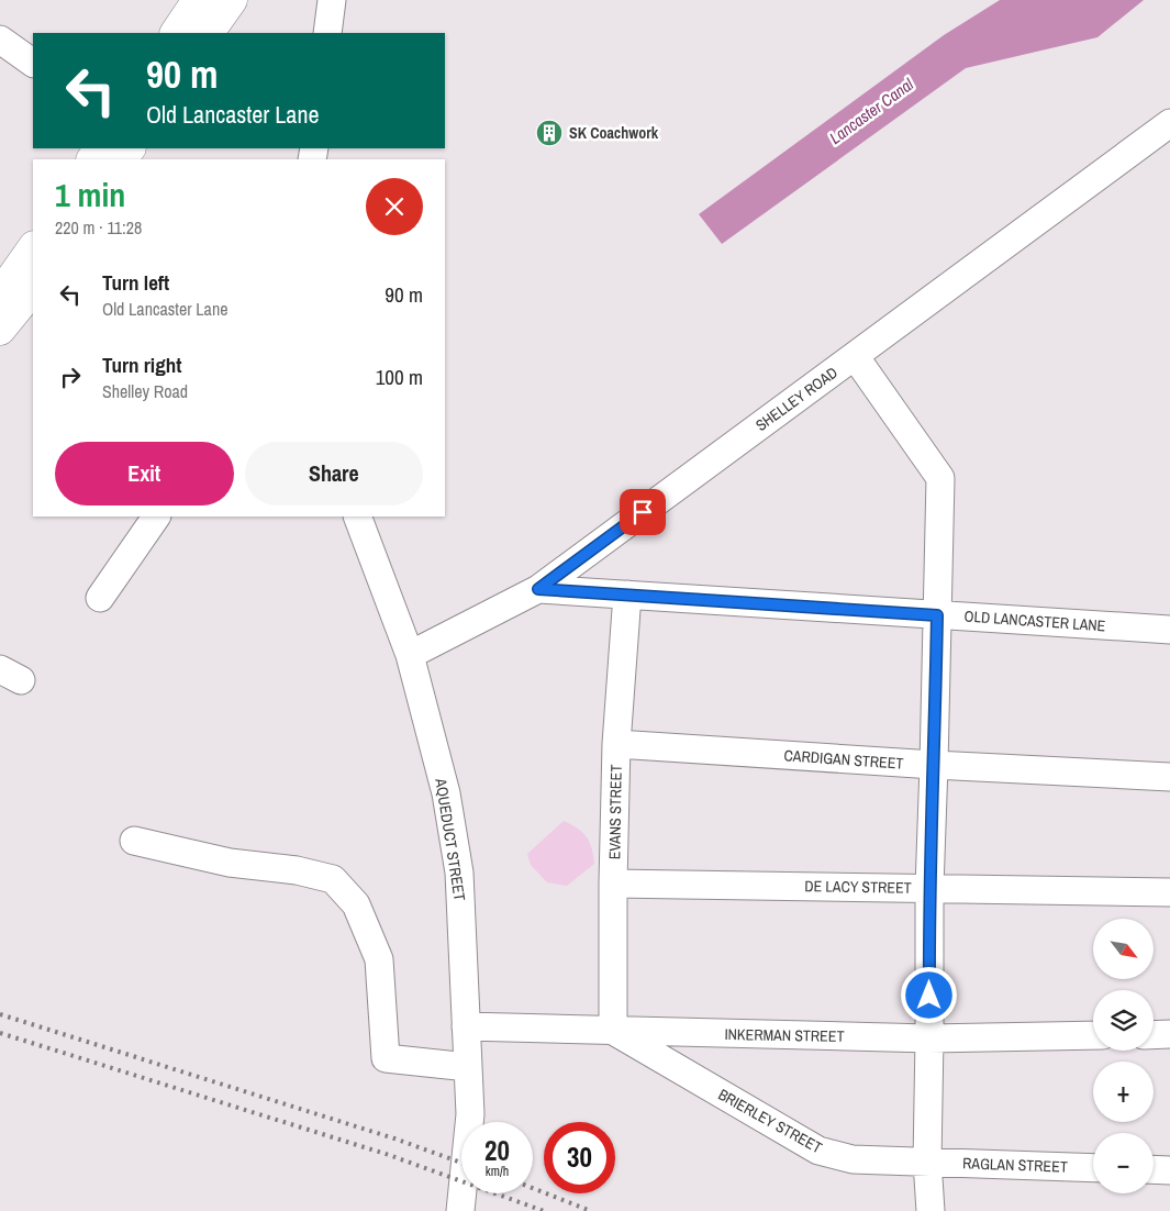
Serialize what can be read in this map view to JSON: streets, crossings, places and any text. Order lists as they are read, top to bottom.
{
  "streets": {
    "street": [
      "SHELLEY ROAD",
      "OLD LANCASTER LANE",
      "CARDIGAN STREET",
      "EVANS STREET",
      "AQUEDUCT STREET",
      "DE LACY STREET",
      "INKERMAN STREET",
      "BRIERLEY STREET",
      "RAGLAN STREET"
    ]
  },
  "crossings": [
    ["SHELLEY ROAD", "OLD LANCASTER LANE"],
    ["SHELLEY ROAD", "AQUEDUCT STREET"],
    ["OLD LANCASTER LANE", "EVANS STREET"],
    ["CARDIGAN STREET", "EVANS STREET"],
    ["EVANS STREET", "DE LACY STREET"],
    ["EVANS STREET", "INKERMAN STREET"],
    ["EVANS STREET", "BRIERLEY STREET"],
    ["AQUEDUCT STREET", "INKERMAN STREET"],
    ["INKERMAN STREET", "BRIERLEY STREET"],
    ["BRIERLEY STREET", "RAGLAN STREET"]
  ],
  "water": ["Lancaster Canal"],
  "places": {
    "building": ["SK Coachwork"]
  },
  "north": "bottom right",
  "page": {
    "turn": ["90 m", "Old Lancaster Lane"],
    "heading": ["1 min", "220 m · 11:28"],
    "list": [
      {
        "name": "Turn left",
        "note": "Old Lancaster Lane",
        "value": "90 m"
      },
      {
        "name": "Turn right",
        "note": "Shelley Road",
        "value": "100 m"
      }
    ],
    "buttons": ["Exit", "Share"],
    "map_buttons": ["+", "−"],
    "speed": "20 km/h",
    "limit": "30"
  }
}
